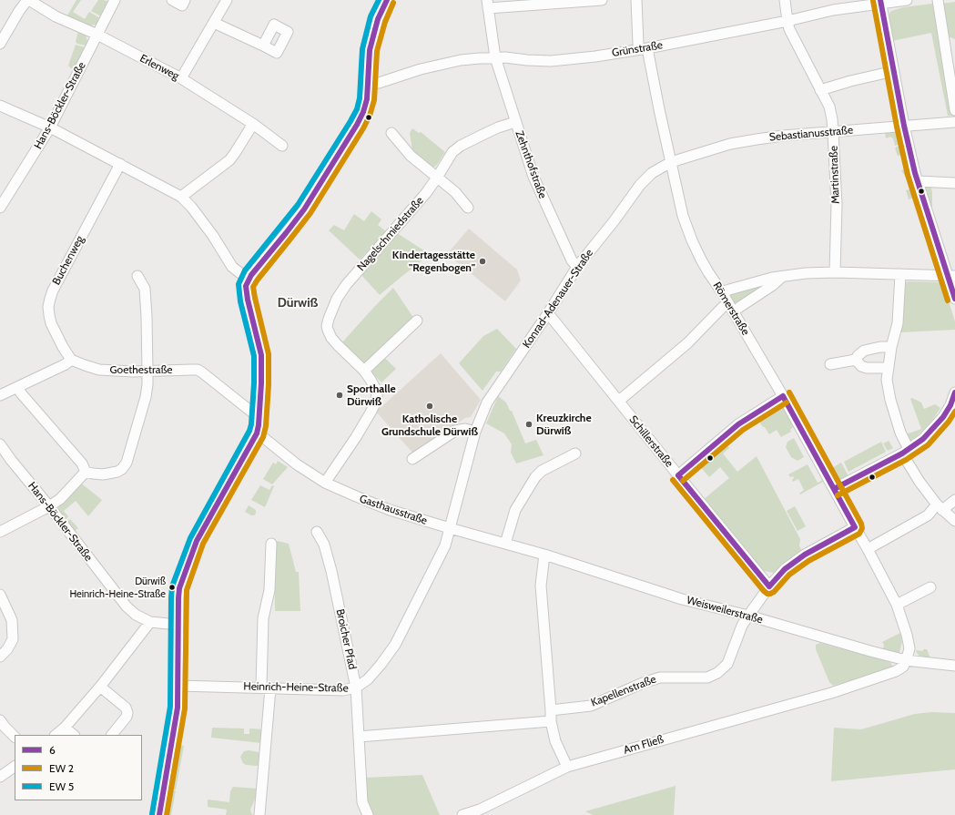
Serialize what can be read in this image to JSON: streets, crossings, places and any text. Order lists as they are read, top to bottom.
{
  "streets": {
    "street": [
      "Grünstraße",
      "Erlenweg",
      "Hans-Böckler-Straße",
      "Sebastianusstraße",
      "Zehnthofstraße",
      "Martinstraße",
      "Nagelschmiedstraße",
      "Buchenweg",
      "Konrad-Adenauer-Straße",
      "Römerstraße",
      "Goethestraße",
      "Schillerstraße",
      "Gasthausstraße",
      "Weisweilerstraße",
      "Broicher Pfad",
      "Heinrich-Heine-Straße",
      "Kapellenstraße",
      "Am Fließ"
    ]
  },
  "crossings": [
    ["Grünstraße", "Zehnthofstraße"],
    ["Grünstraße", "Martinstraße"],
    ["Grünstraße", "Römerstraße"],
    ["Erlenweg", "Hans-Böckler-Straße"],
    ["Sebastianusstraße", "Martinstraße"],
    ["Sebastianusstraße", "Konrad-Adenauer-Straße"],
    ["Sebastianusstraße", "Römerstraße"],
    ["Zehnthofstraße", "Nagelschmiedstraße"],
    ["Zehnthofstraße", "Konrad-Adenauer-Straße"],
    ["Nagelschmiedstraße", "Gasthausstraße"],
    ["Buchenweg", "Goethestraße"],
    ["Konrad-Adenauer-Straße", "Römerstraße"],
    ["Konrad-Adenauer-Straße", "Schillerstraße"],
    ["Konrad-Adenauer-Straße", "Gasthausstraße"],
    ["Konrad-Adenauer-Straße", "Heinrich-Heine-Straße"],
    ["Römerstraße", "Weisweilerstraße"],
    ["Römerstraße", "Kapellenstraße"],
    ["Römerstraße", "Am Fließ"],
    ["Schillerstraße", "Kapellenstraße"],
    ["Gasthausstraße", "Weisweilerstraße"],
    ["Gasthausstraße", "Heinrich-Heine-Straße"],
    ["Weisweilerstraße", "Kapellenstraße"],
    ["Weisweilerstraße", "Am Fließ"],
    ["Broicher Pfad", "Heinrich-Heine-Straße"]
  ],
  "districts": ["Dürwiß"],
  "places": [
    "Kindertagesstätte \"Regenbogen\"",
    "Sporthalle Dürwiß",
    "Katholische Grundschule Dürwiß",
    "Kreuzkirche Dürwiß",
    "Dürwiß Heinrich-Heine-Straße"
  ],
  "lines": ["transit line 6"],
  "legend": ["6", "EW 2", "EW 5"]
}
